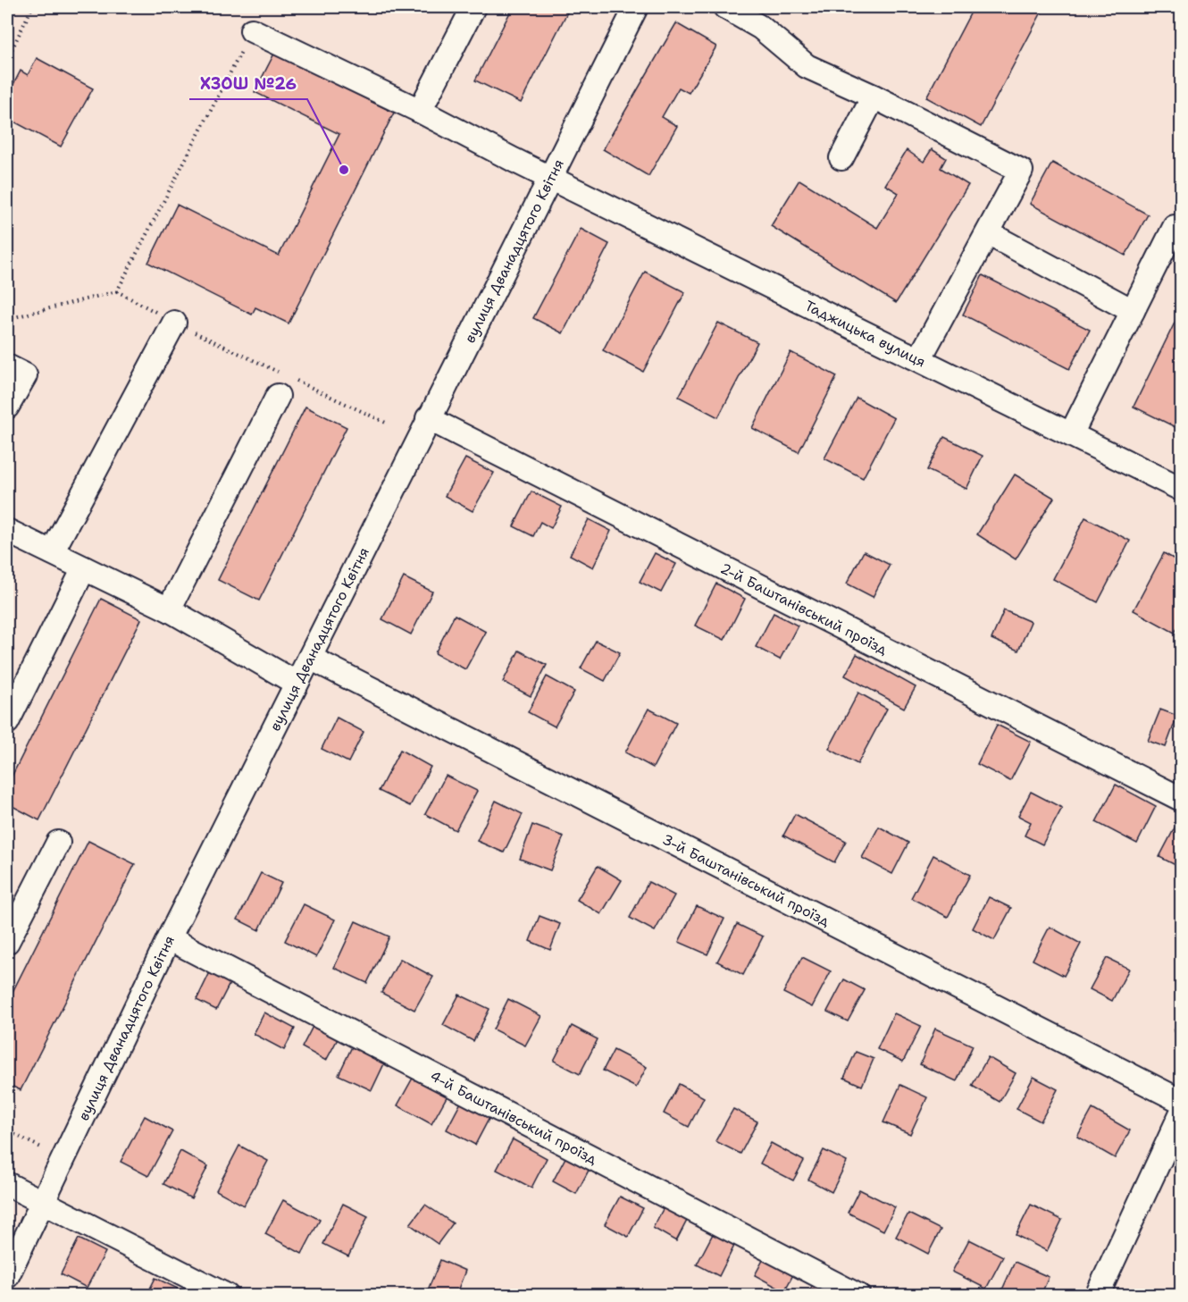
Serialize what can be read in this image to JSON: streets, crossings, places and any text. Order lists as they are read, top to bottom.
{
  "streets": {
    "street": [
      "вулиця Дванадцятого Квітня",
      "Таджицька вулиця",
      "2-й Баштанівський проїзд",
      "3-й Баштанівський проїзд",
      "4-й Баштанівський проїзд"
    ]
  },
  "crossings": [
    ["вулиця Дванадцятого Квітня", "Таджицька вулиця"],
    ["вулиця Дванадцятого Квітня", "2-й Баштанівський проїзд"],
    ["вулиця Дванадцятого Квітня", "3-й Баштанівський проїзд"],
    ["вулиця Дванадцятого Квітня", "4-й Баштанівський проїзд"]
  ],
  "places": ["ХЗОШ №26"]
}
